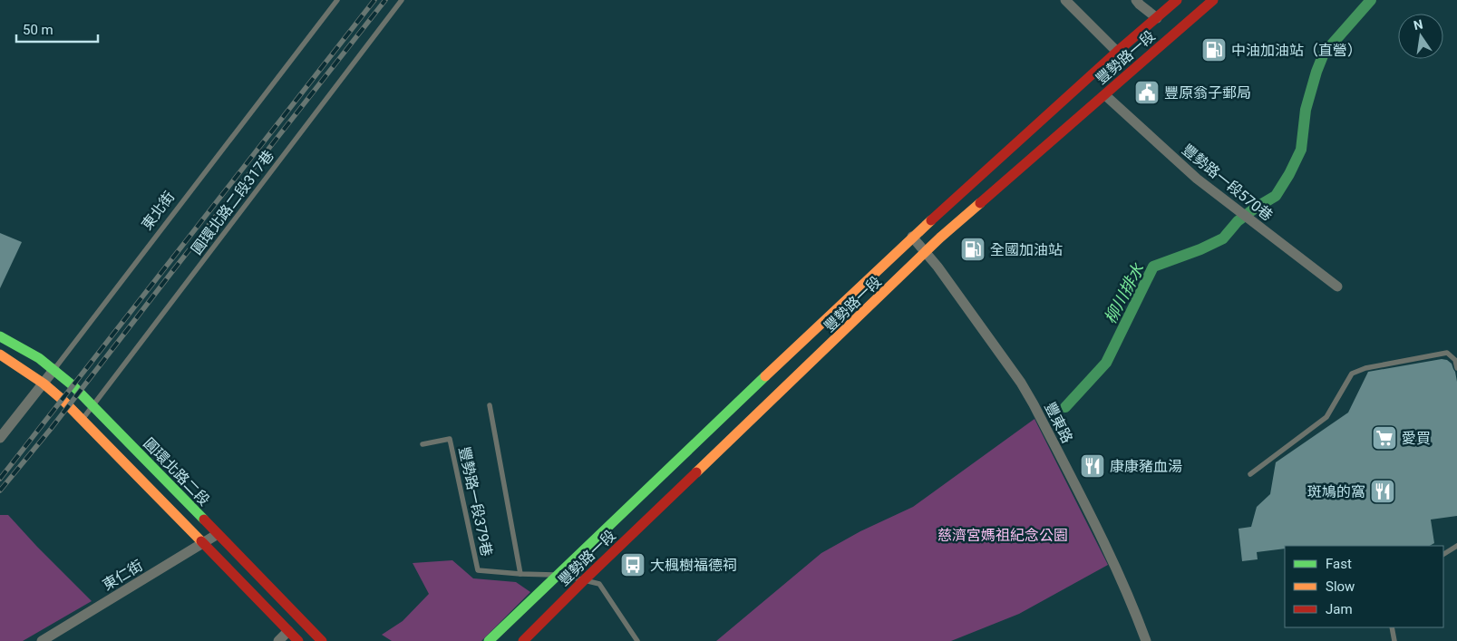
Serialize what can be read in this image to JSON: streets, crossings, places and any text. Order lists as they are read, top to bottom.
{
  "streets": {
    "main road": ["豐勢路一段", "圓環北路二段"],
    "street": [
      "豐勢路一段570巷",
      "東北街",
      "豐東路",
      "東仁街"
    ],
    "lane": ["圓環北路二段317巷", "豐勢路一段379巷"]
  },
  "crossings": [
    ["豐勢路一段", "豐勢路一段570巷"],
    ["豐勢路一段", "豐東路"],
    ["豐勢路一段", "豐勢路一段379巷"],
    ["圓環北路二段317巷", "圓環北路二段"],
    ["東北街", "圓環北路二段"],
    ["圓環北路二段", "東仁街"]
  ],
  "water": ["柳川排水"],
  "parks": ["慈濟宮媽祖紀念公園"],
  "places": {
    "fuel station": ["中油加油站（直營）", "全國加油站"],
    "public building": ["豐原翁子郵局"],
    "supermarket": ["愛買"],
    "restaurant": ["康康豬血湯", "斑鳩的窩"],
    "bus stop": ["大楓樹福德祠"]
  },
  "legend": ["Fast", "Slow", "Jam"],
  "scale_bar": "50 m",
  "north": "top"
}
